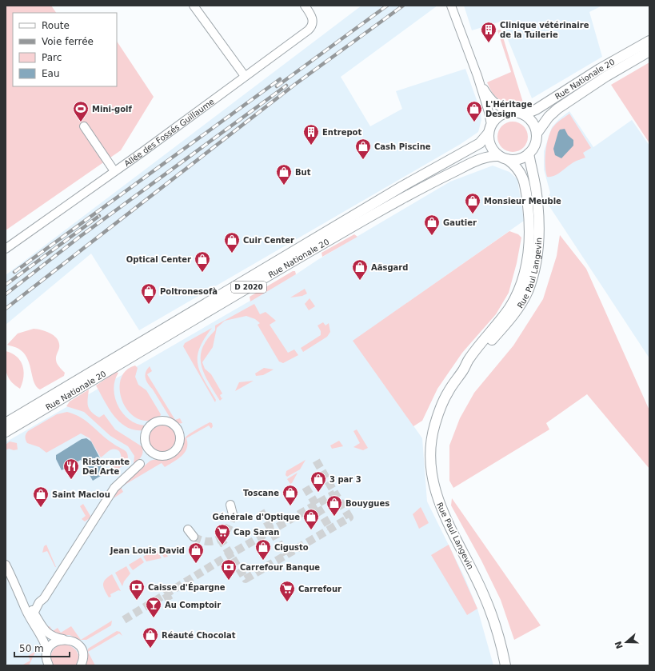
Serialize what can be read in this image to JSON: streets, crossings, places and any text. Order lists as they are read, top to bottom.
{
  "streets": {
    "main road": ["Rue Nationale 20", "Rue Paul Langevin", "D 2020"],
    "street": ["Allée des Fossés Guillaume"]
  },
  "crossings": [
    ["Rue Nationale 20", "Rue Paul Langevin"]
  ],
  "places": {
    "building": ["Clinique vétérinaire de la Tuilerie", "Entrepot"],
    "sports": ["Mini-golf"],
    "shop": [
      "L'Héritage Design",
      "Cash Piscine",
      "But",
      "Monsieur Meuble",
      "Gautier",
      "Cuir Center",
      "Optical Center",
      "Aäsgard",
      "Poltronesofà",
      "3 par 3",
      "Toscane",
      "Saint Maclou",
      "Bouygues",
      "Générale d'Optique",
      "Cigusto",
      "Jean Louis David",
      "Réauté Chocolat"
    ],
    "restaurant": ["Ristorante Del Arte"],
    "supermarket": ["Cap Saran", "Carrefour"],
    "bank": ["Carrefour Banque", "Caisse d'Épargne"],
    "bar": ["Au Comptoir"]
  },
  "legend": [
    "Route",
    "Voie ferrée",
    "Parc",
    "Eau"
  ],
  "scale_bar": "50 m",
  "north": "left"
}
